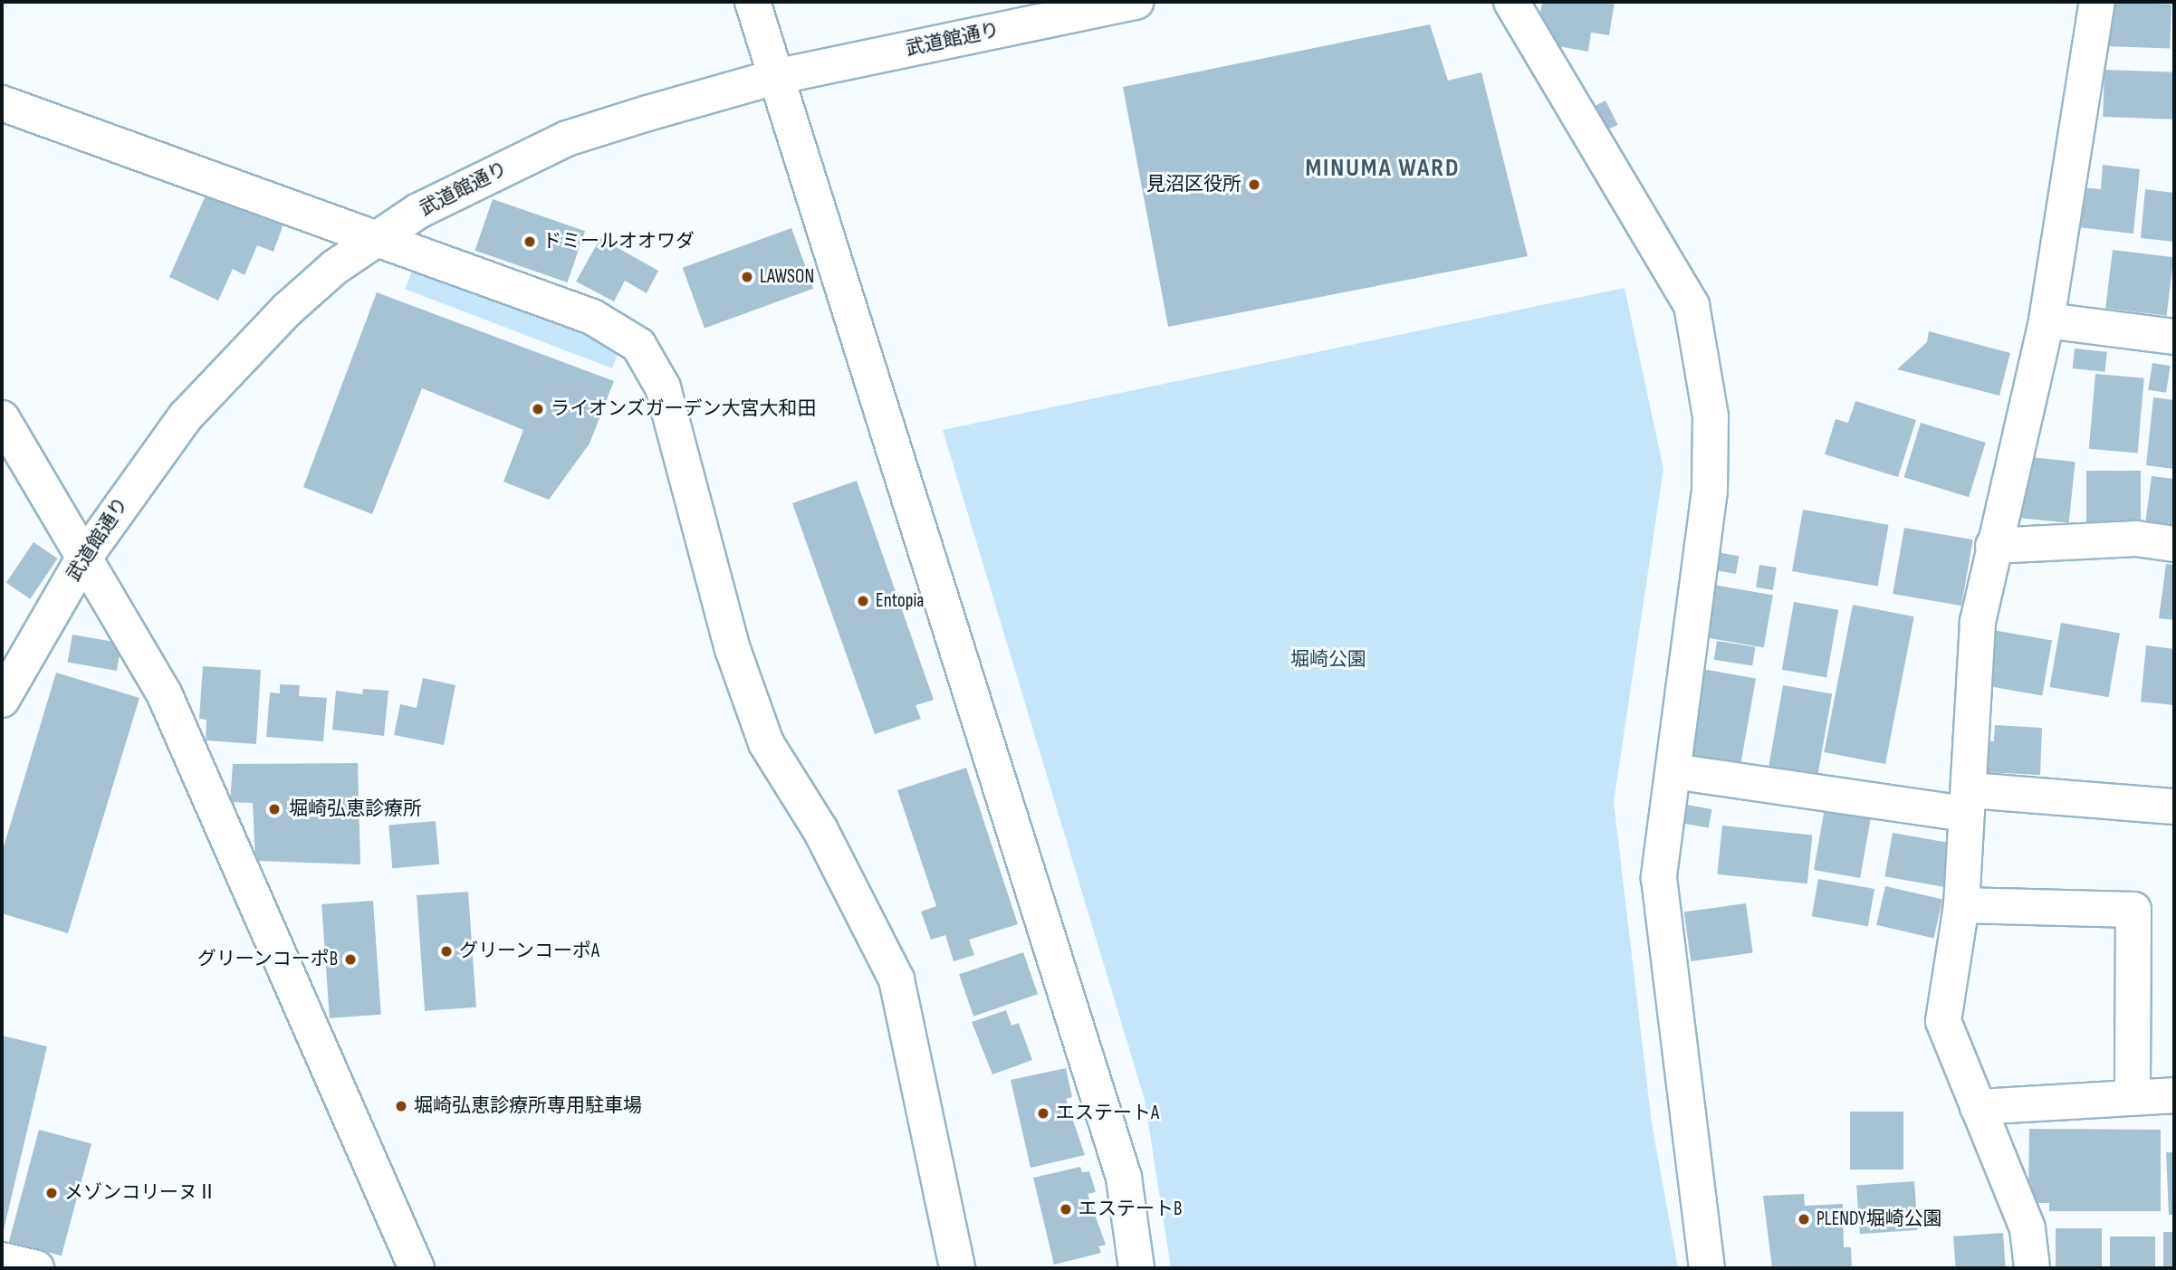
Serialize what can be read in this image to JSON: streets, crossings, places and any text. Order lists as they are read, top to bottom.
{
  "streets": {
    "street": ["武道館通り"]
  },
  "districts": ["MINUMA WARD"],
  "parks": ["堀崎公園"],
  "places": [
    "見沼区役所",
    "ドミールオオワダ",
    "LAWSON",
    "ライオンズガーデン大宮大和田",
    "Entopia",
    "堀崎弘恵診療所",
    "グリーンコーポA",
    "グリーンコーポB",
    "堀崎弘恵診療所専用駐車場",
    "エステートA",
    "メゾンコリーヌⅡ",
    "エステートB",
    "PLENDY堀崎公園"
  ]
}
